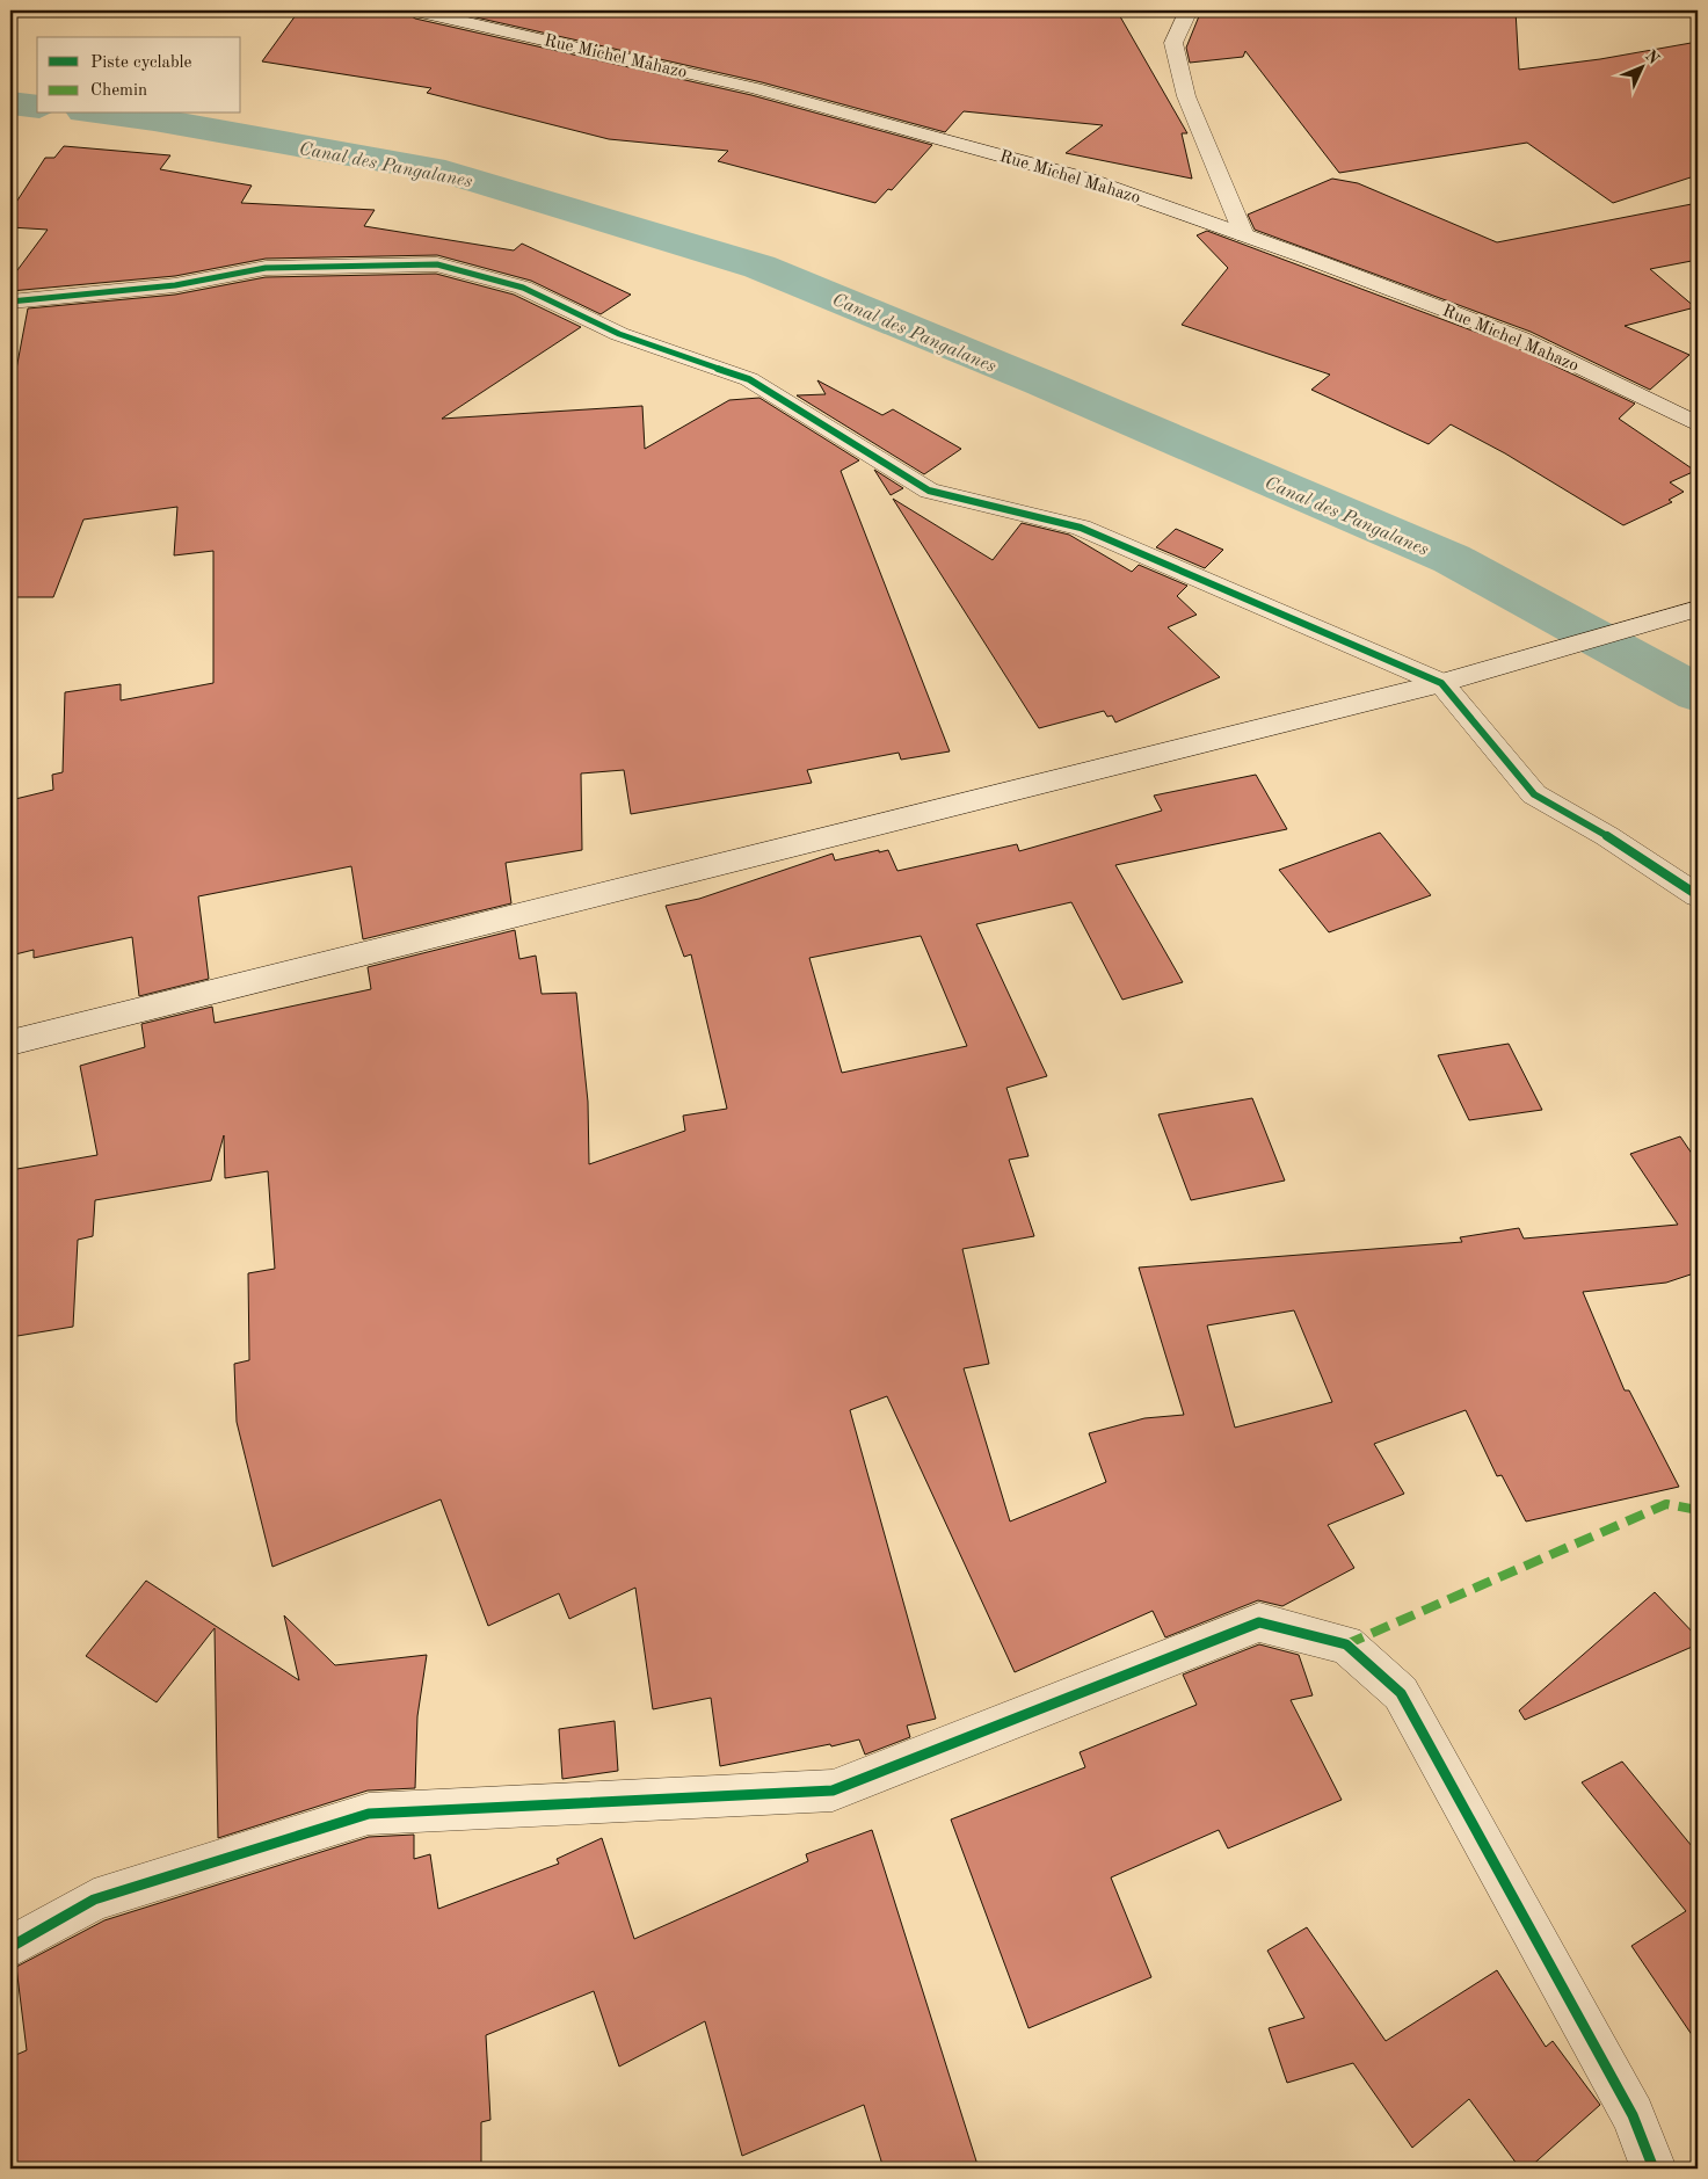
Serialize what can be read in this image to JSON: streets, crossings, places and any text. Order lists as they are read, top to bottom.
{
  "streets": {
    "street": ["Rue Michel Mahazo"]
  },
  "water": ["Canal des Pangalanes"],
  "legend": ["Piste cyclable", "Chemin"],
  "north": "top right"
}
